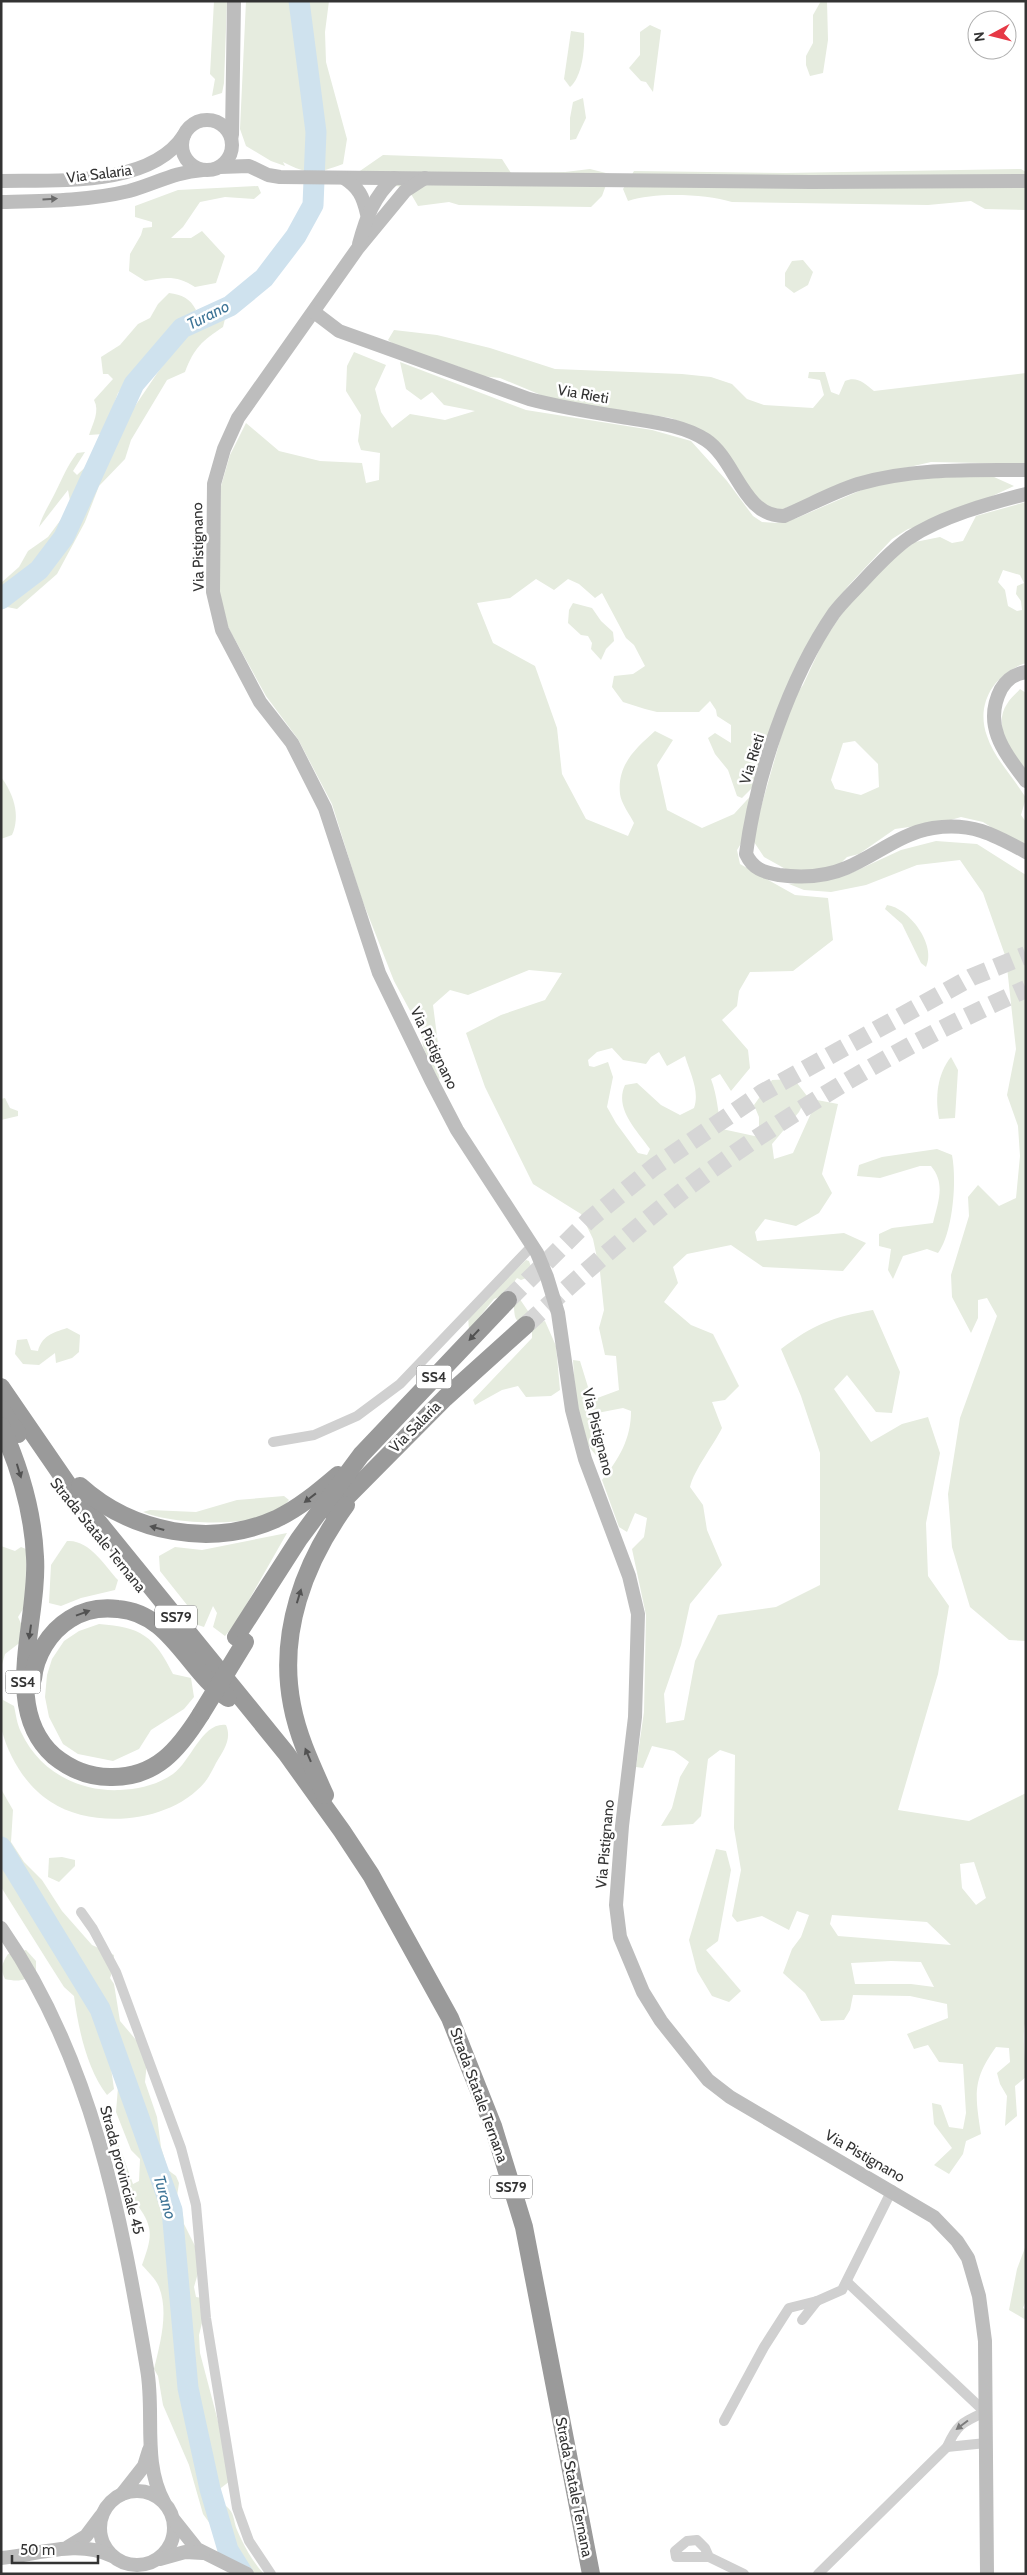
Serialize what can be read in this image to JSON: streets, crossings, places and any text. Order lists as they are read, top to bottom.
{
  "streets": {
    "highway": [
      "Via Salaria",
      "SS4",
      "Strada Statale Ternana",
      "SS79"
    ],
    "street": ["Via Rieti", "Via Pistignano", "Strada provinciale 45"]
  },
  "crossings": [
    ["Via Salaria", "SS4"],
    ["Via Rieti", "Via Pistignano"],
    ["SS4", "Strada Statale Ternana"]
  ],
  "water": ["Turano"],
  "scale_bar": "50 m",
  "north": "left"
}
